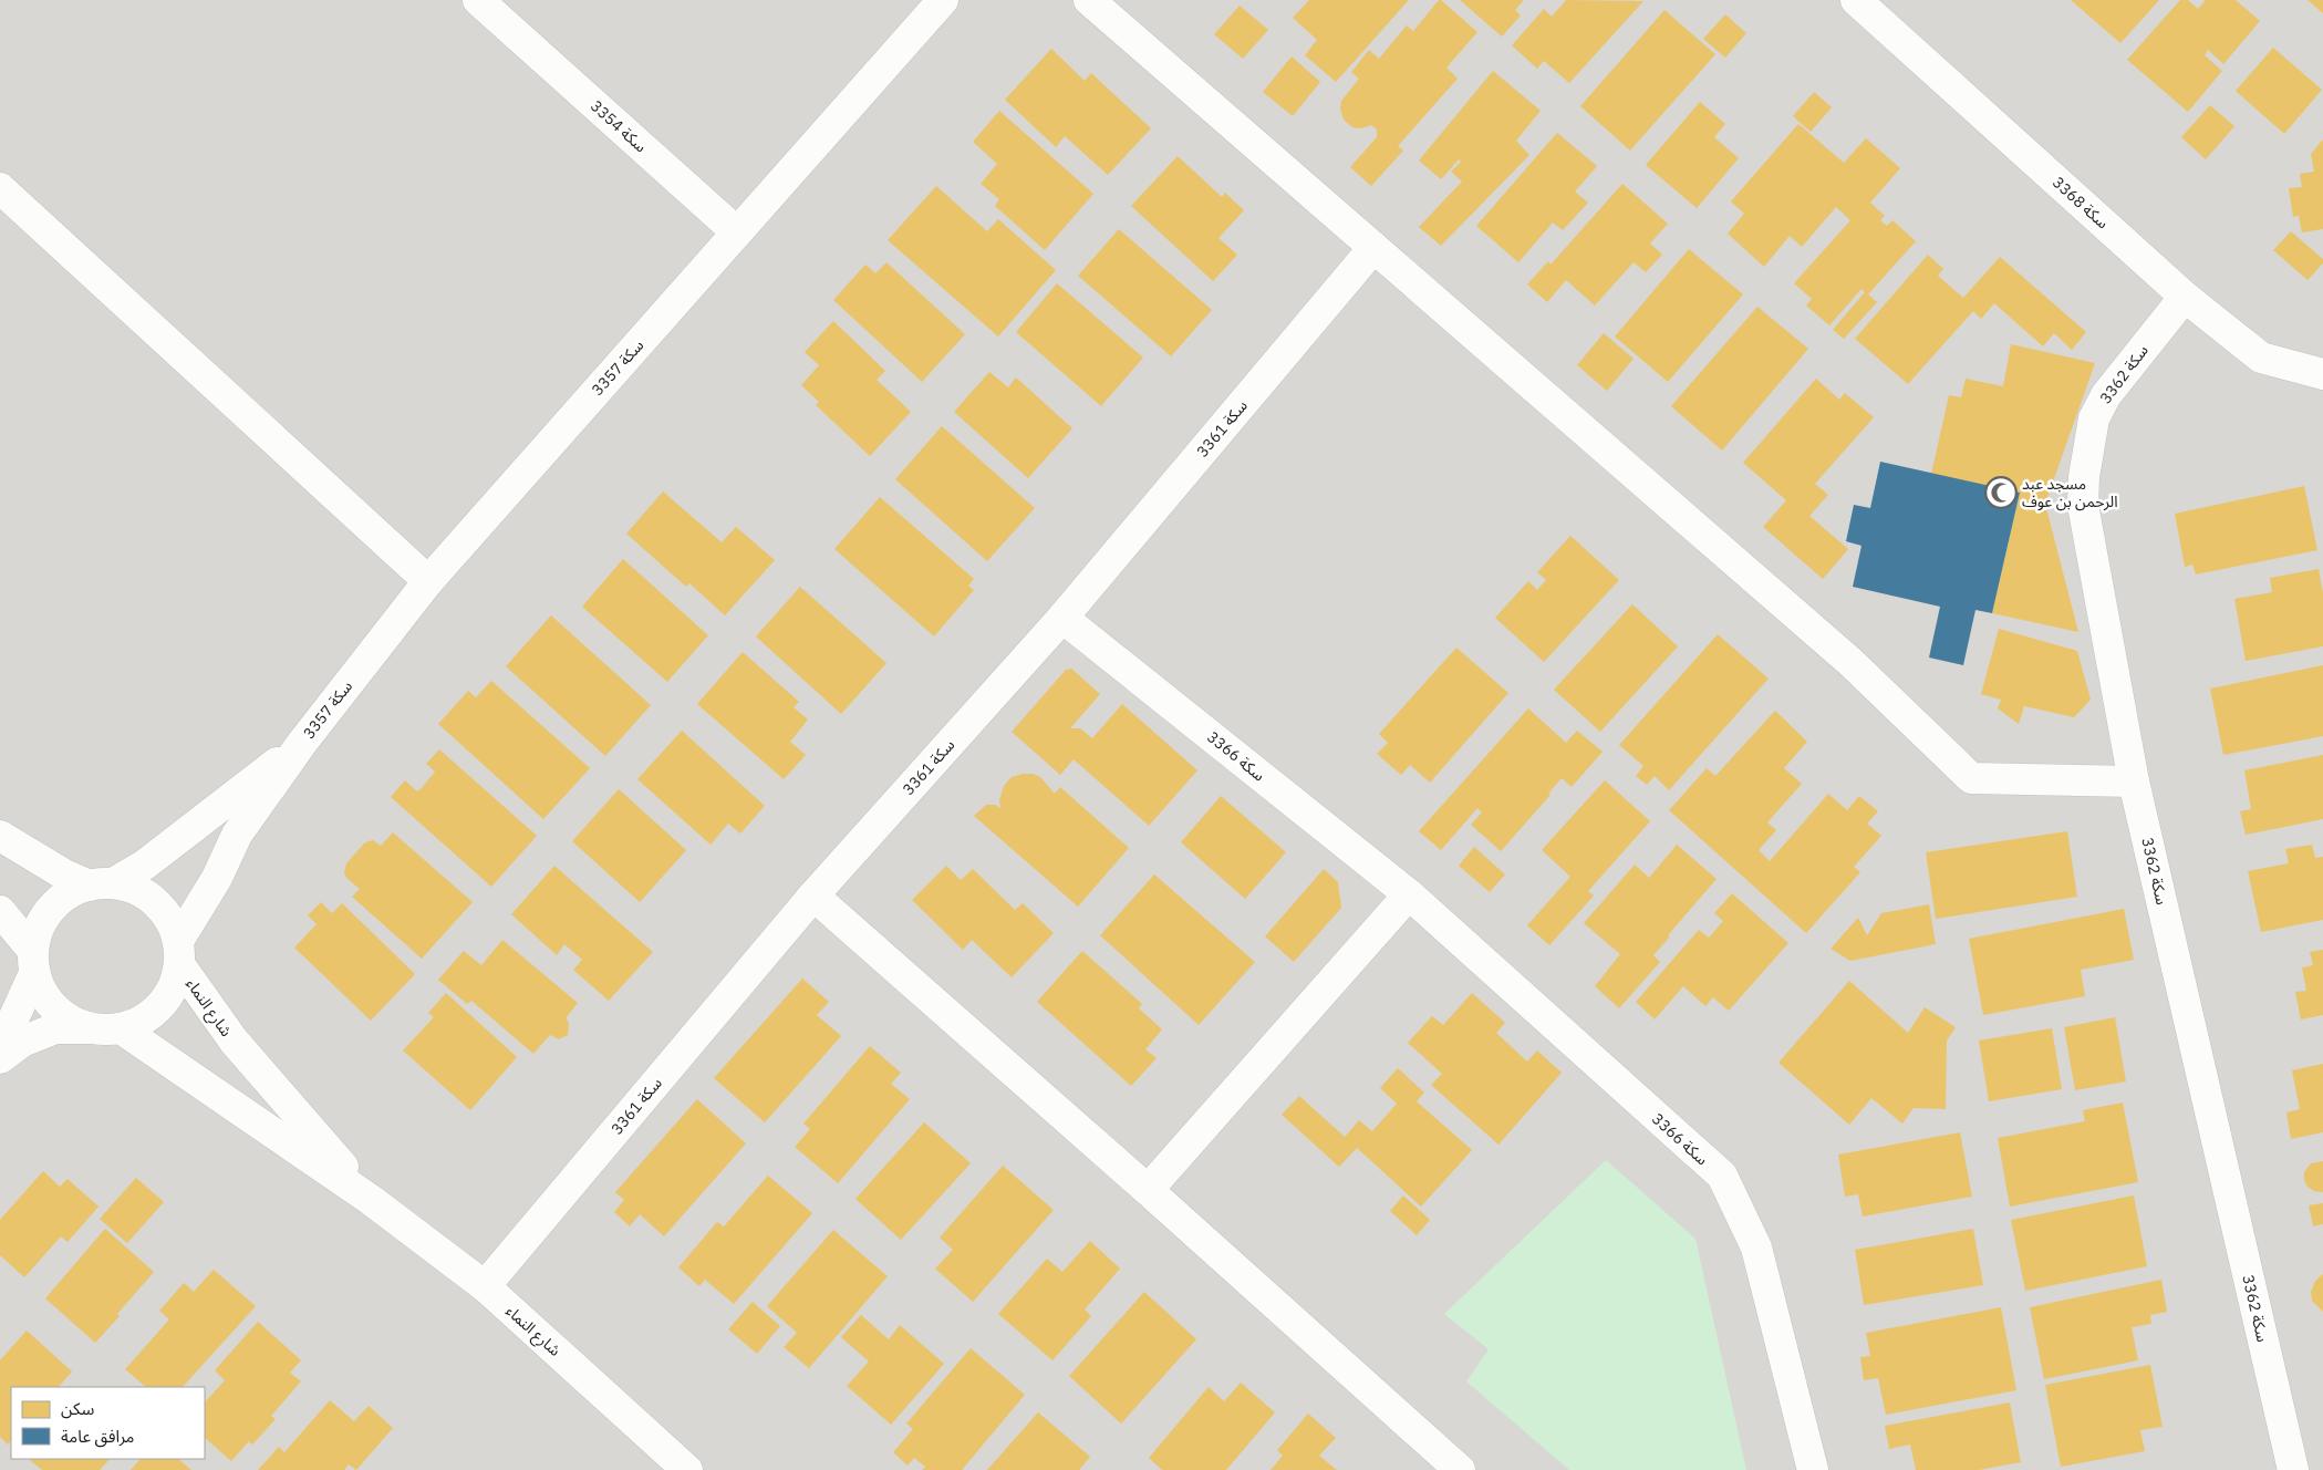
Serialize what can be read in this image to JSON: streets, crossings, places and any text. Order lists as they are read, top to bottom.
{
  "streets": {
    "street": [
      "سكة 3354",
      "سكة 3368",
      "سكة 3357",
      "سكة 3362",
      "سكة 3361",
      "سكة 3366",
      "شارع النماء"
    ]
  },
  "crossings": [
    ["سكة 3354", "سكة 3357"],
    ["سكة 3368", "سكة 3362"],
    ["سكة 3357", "شارع النماء"],
    ["سكة 3361", "سكة 3366"],
    ["سكة 3361", "شارع النماء"]
  ],
  "places": {
    "mosque": ["مسجد عبد الرحمن بن عوف"]
  },
  "legend": ["سكن", "مرافق عامة"]
}
